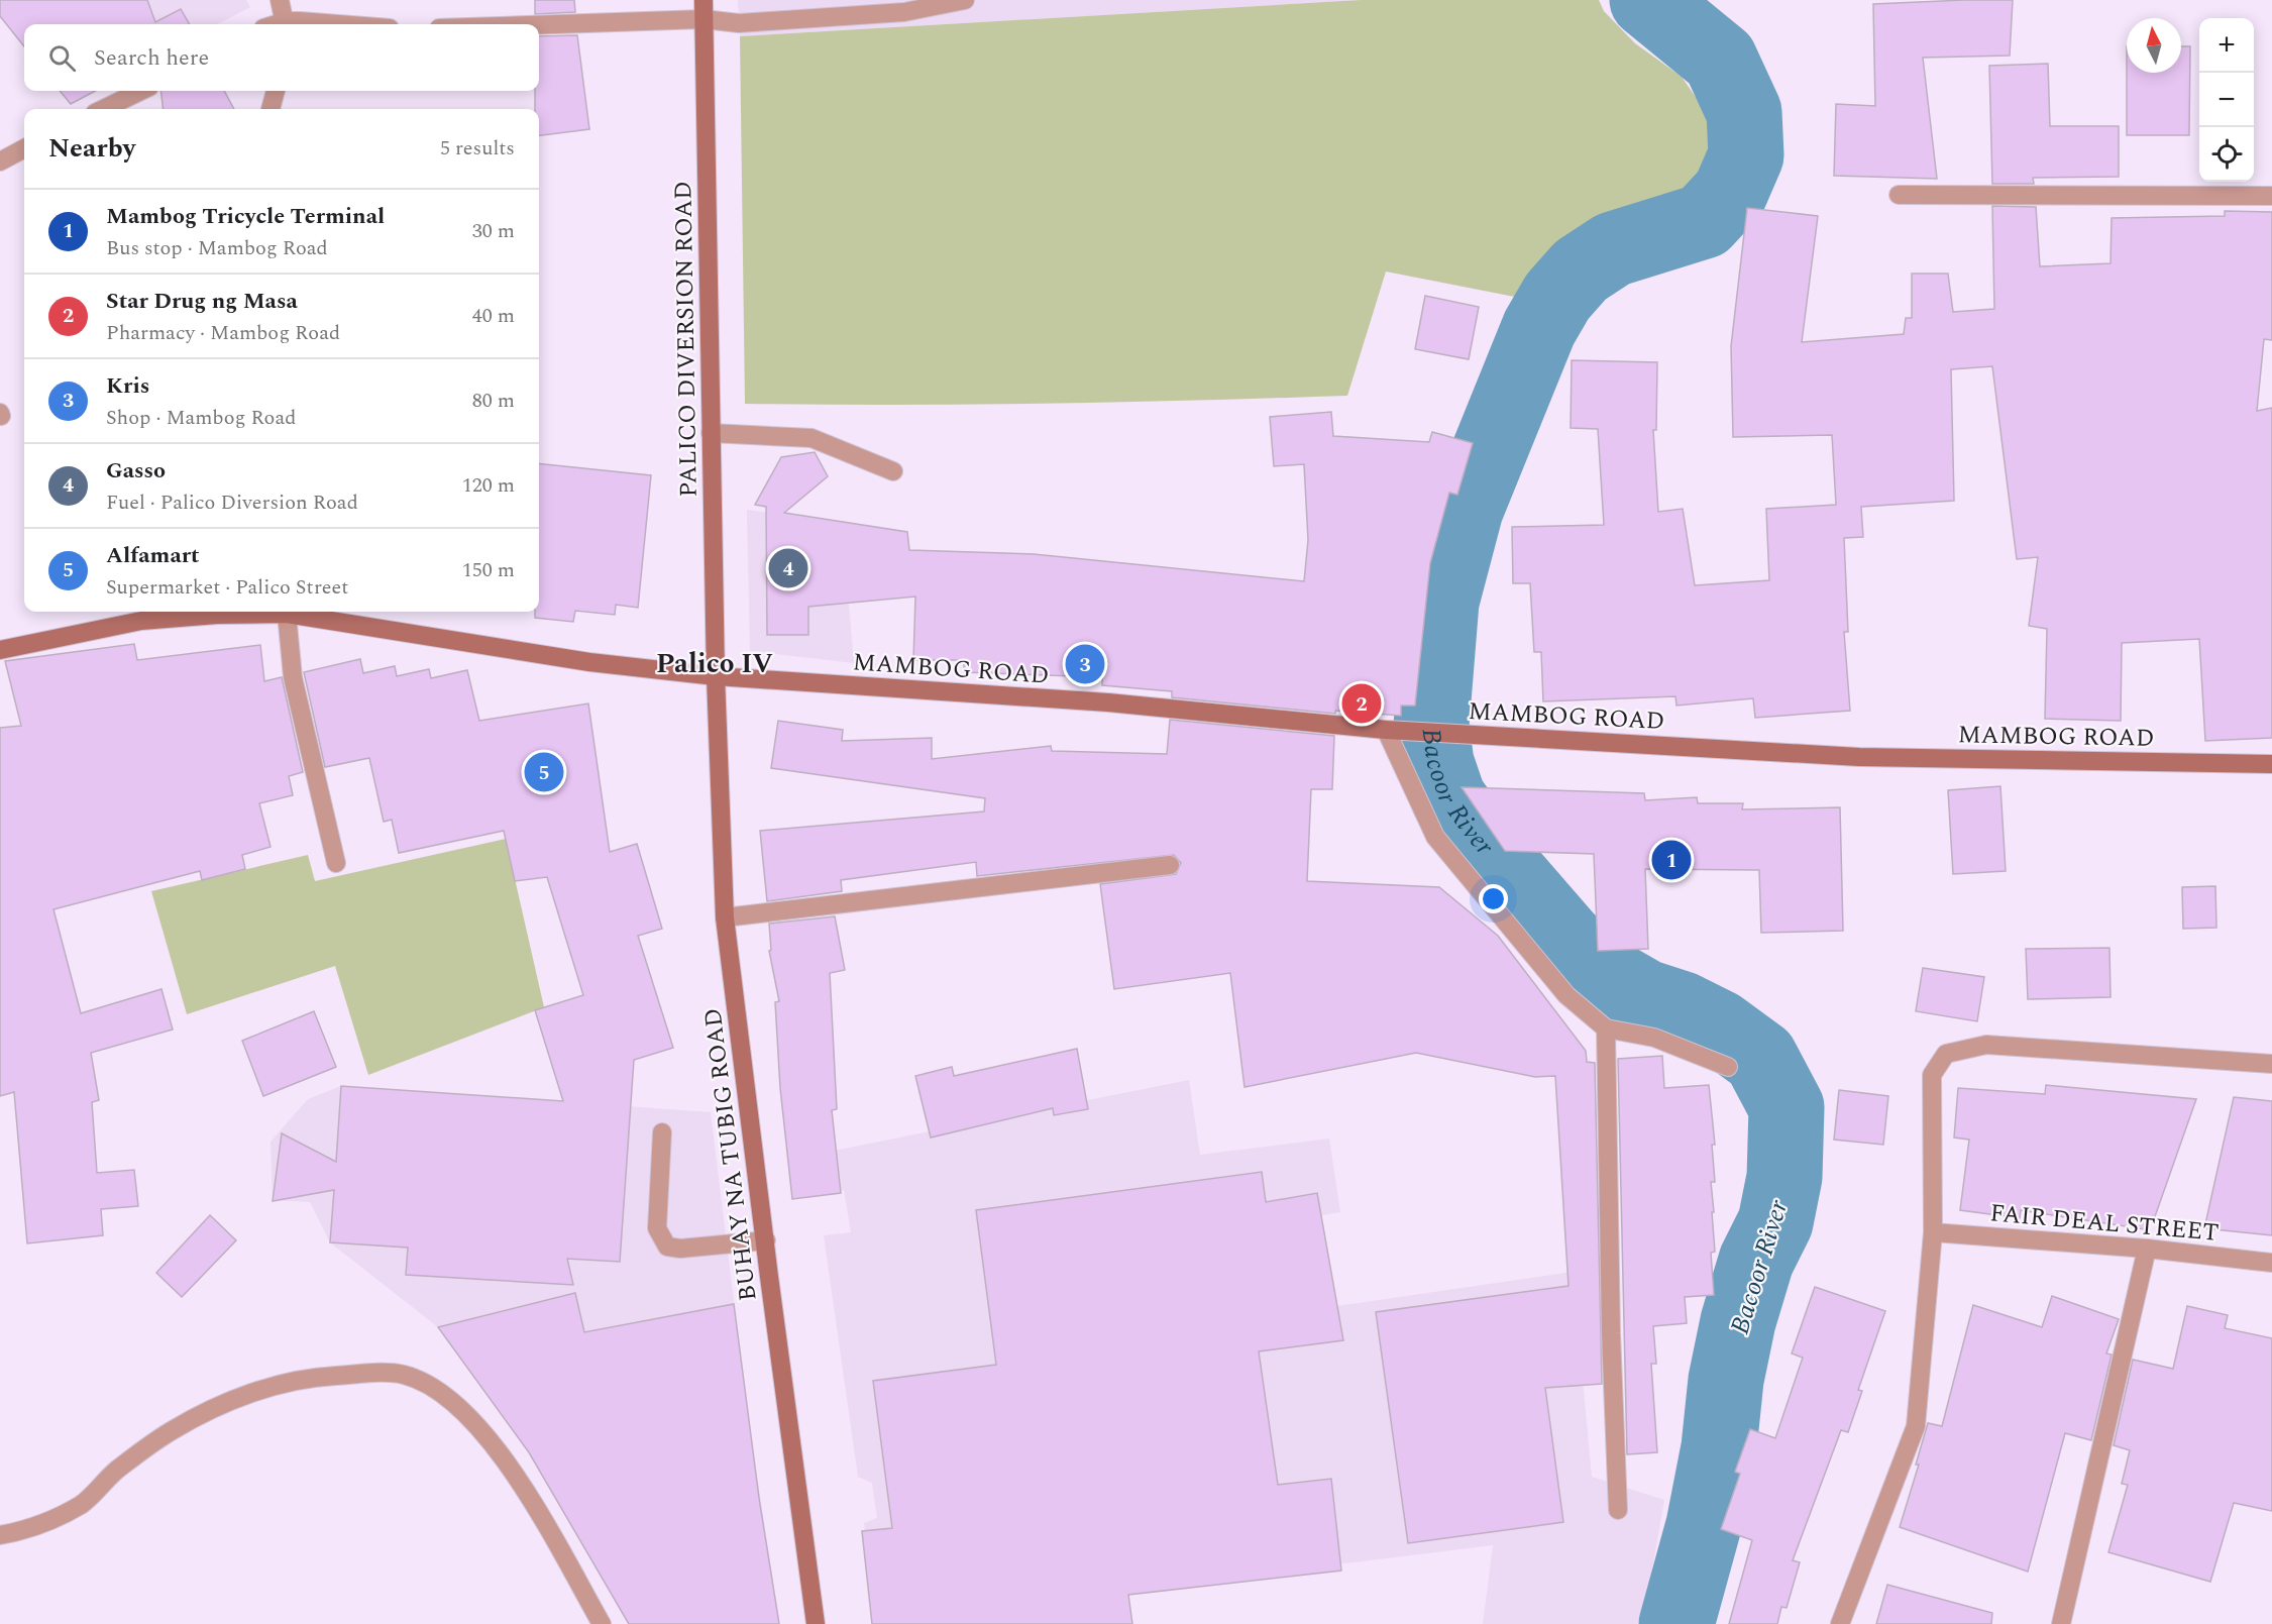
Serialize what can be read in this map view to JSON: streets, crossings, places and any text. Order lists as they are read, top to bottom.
{
  "streets": {
    "main road": ["PALICO DIVERSION ROAD", "MAMBOG ROAD", "BUHAY NA TUBIG ROAD"],
    "street": ["FAIR DEAL STREET"]
  },
  "crossings": [
    ["PALICO DIVERSION ROAD", "MAMBOG ROAD"],
    ["PALICO DIVERSION ROAD", "BUHAY NA TUBIG ROAD"],
    ["MAMBOG ROAD", "BUHAY NA TUBIG ROAD"]
  ],
  "districts": ["Palico IV"],
  "water": ["Bacoor River"],
  "north": "top",
  "page": {
    "map_buttons": ["+", "−"],
    "search": "Search here",
    "heading": ["Nearby", "5 results"],
    "list": [
      {
        "mark": "1",
        "name": "Mambog Tricycle Terminal",
        "note": "Bus stop · Mambog Road",
        "value": "30 m"
      },
      {
        "mark": "2",
        "name": "Star Drug ng Masa",
        "note": "Pharmacy · Mambog Road",
        "value": "40 m"
      },
      {
        "mark": "3",
        "name": "Kris",
        "note": "Shop · Mambog Road",
        "value": "80 m"
      },
      {
        "mark": "4",
        "name": "Gasso",
        "note": "Fuel · Palico Diversion Road",
        "value": "120 m"
      },
      {
        "mark": "5",
        "name": "Alfamart",
        "note": "Supermarket · Palico Street",
        "value": "150 m"
      }
    ],
    "pins": [
      "4",
      "3",
      "2",
      "5",
      "1"
    ]
  }
}
